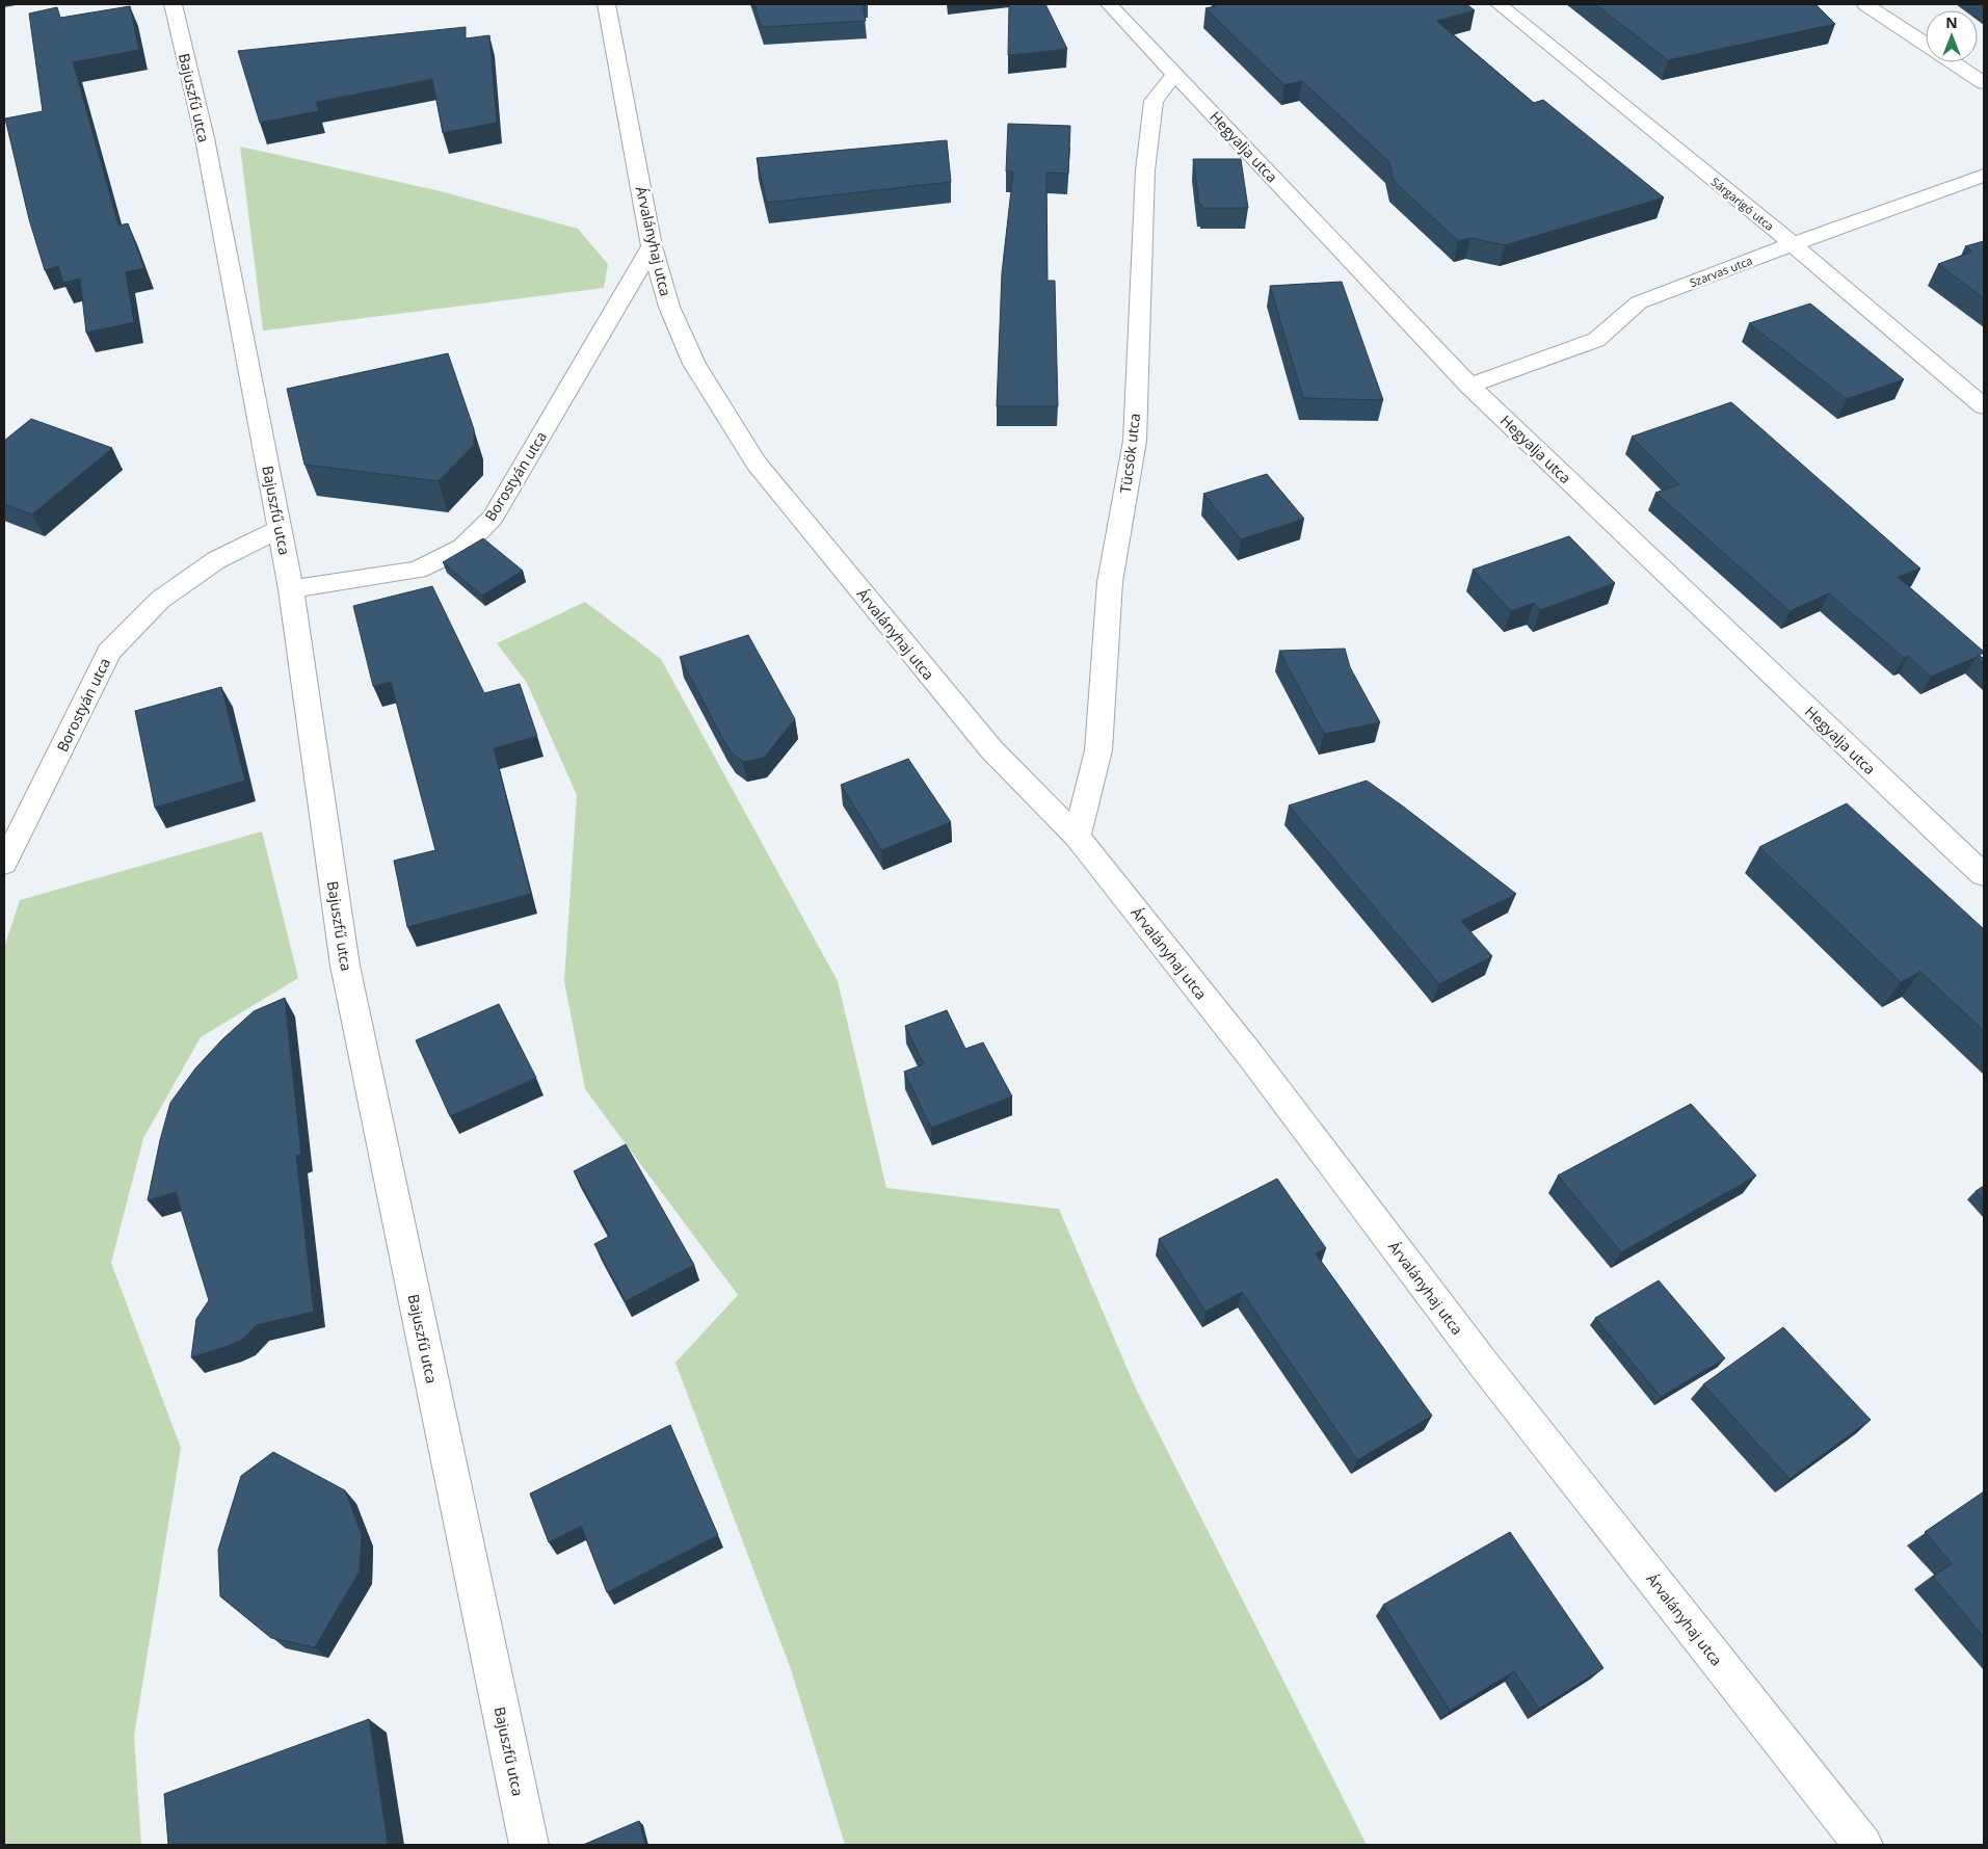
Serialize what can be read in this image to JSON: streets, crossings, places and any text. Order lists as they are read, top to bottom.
{
  "streets": {
    "street": [
      "Bajuszfű utca",
      "Hegyalja utca",
      "Sárgarigó utca",
      "Árvalányhaj utca",
      "Szarvas utca",
      "Tücsök utca",
      "Borostyán utca"
    ]
  },
  "crossings": [
    ["Bajuszfű utca", "Borostyán utca"],
    ["Hegyalja utca", "Szarvas utca"],
    ["Hegyalja utca", "Tücsök utca"],
    ["Sárgarigó utca", "Szarvas utca"],
    ["Árvalányhaj utca", "Tücsök utca"],
    ["Árvalányhaj utca", "Borostyán utca"]
  ],
  "north": "top"
}
